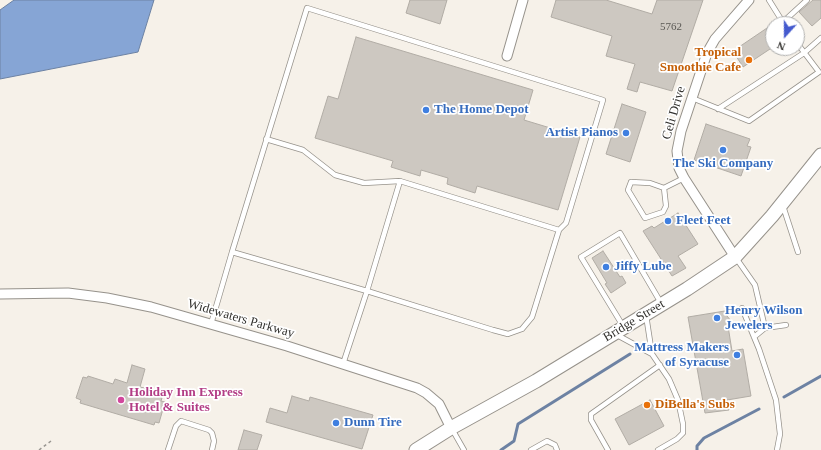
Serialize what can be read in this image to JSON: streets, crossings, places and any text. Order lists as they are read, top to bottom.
{
  "streets": {
    "main road": ["Bridge Street"],
    "street": ["Celi Drive", "Widewaters Parkway"]
  },
  "crossings": [
    ["Celi Drive", "Bridge Street"],
    ["Widewaters Parkway", "Bridge Street"]
  ],
  "places": [
    "Tropical Smoothie Cafe",
    "The Home Depot",
    "Artist Pianos",
    "The Ski Company",
    "Fleet Feet",
    "Jiffy Lube",
    "Henry Wilson Jewelers",
    "Mattress Makers of Syracuse",
    "Holiday Inn Express Hotel & Suites",
    "DiBella's Subs",
    "Dunn Tire"
  ],
  "house_numbers": ["5762"],
  "north": "bottom"
}
